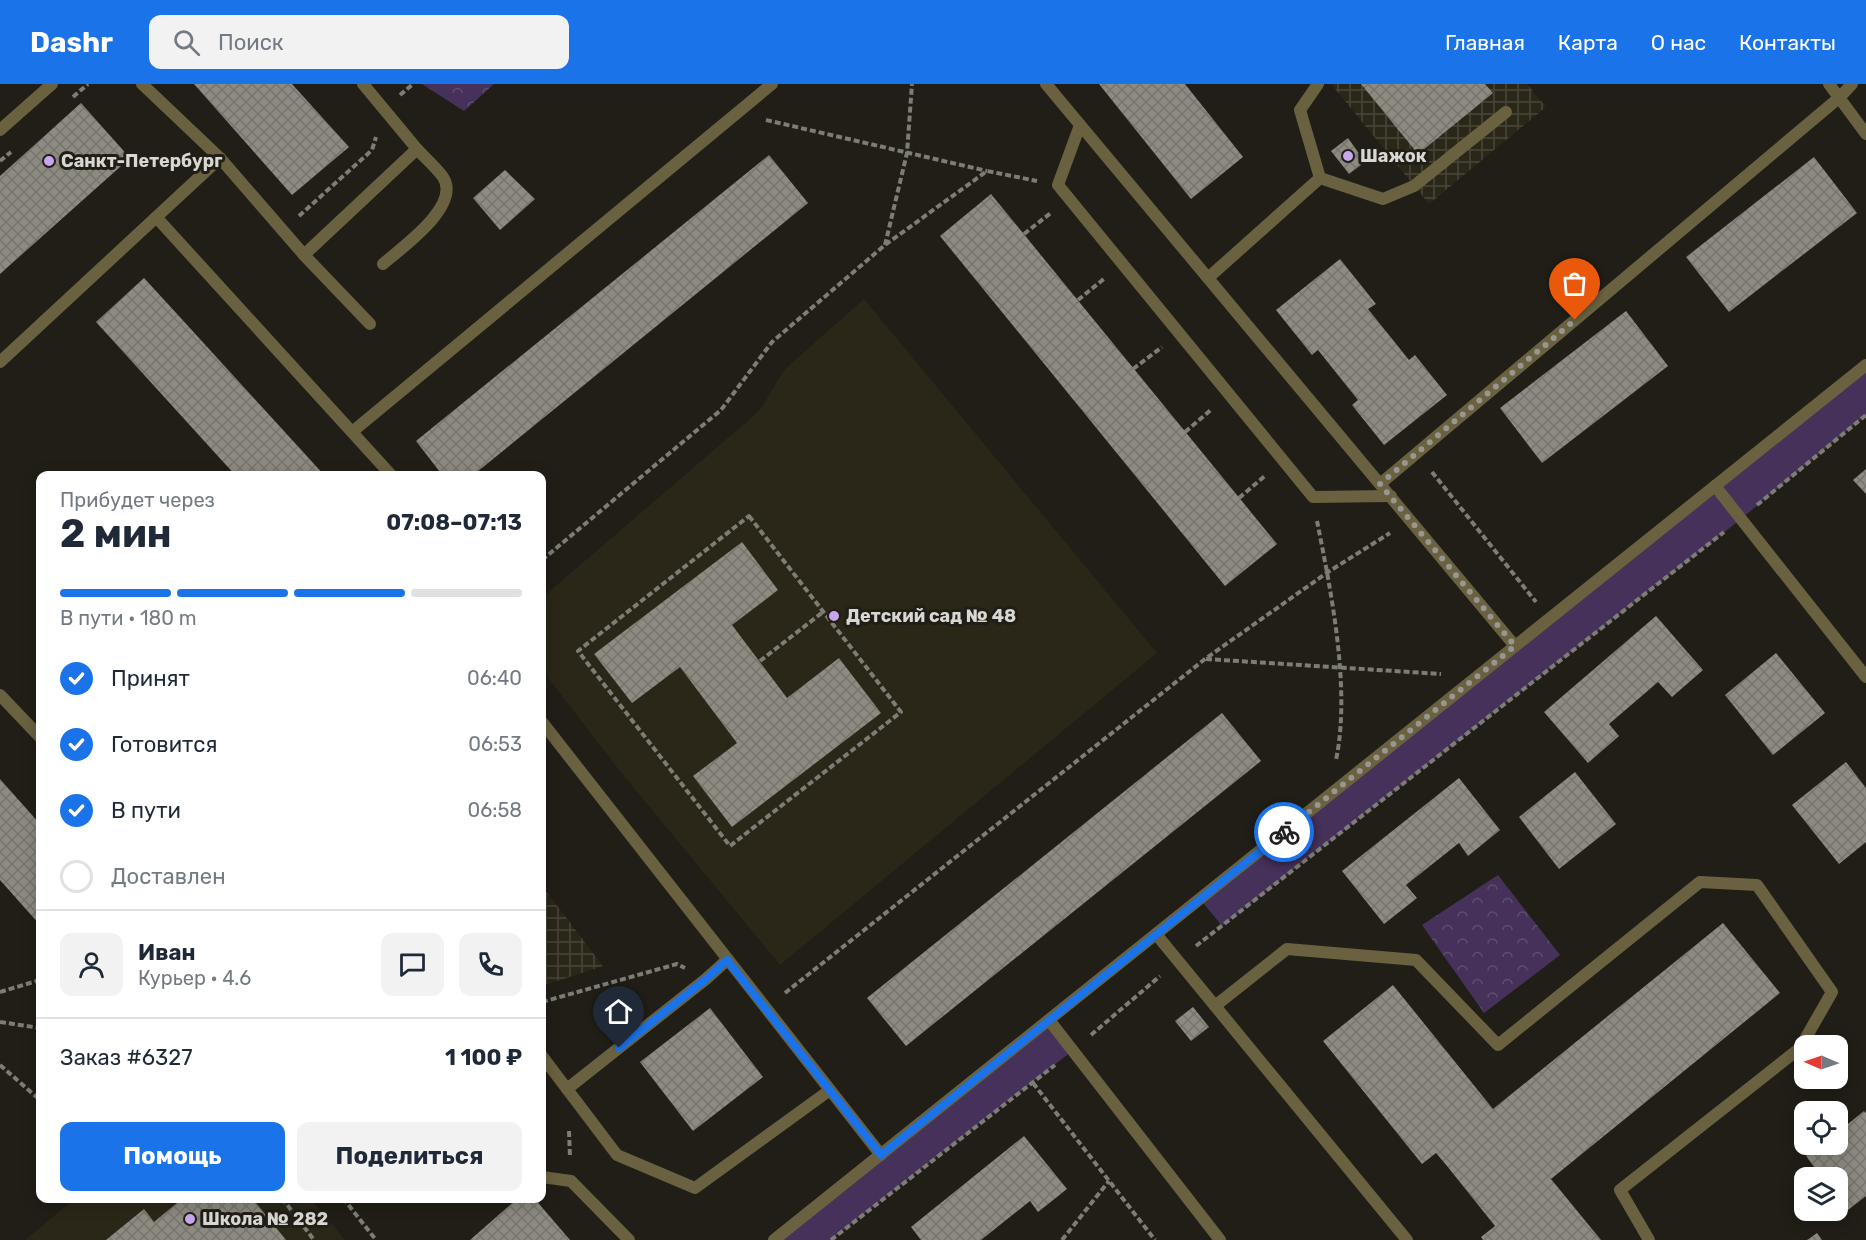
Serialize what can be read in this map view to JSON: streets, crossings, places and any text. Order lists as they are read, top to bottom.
{
  "places": [
    "Шажок",
    "Санкт-Петербург",
    "Детский сад № 48",
    "Школа № 282"
  ],
  "north": "left",
  "page": {
    "header": "Dashr",
    "search": "Поиск",
    "nav": [
      "Главная",
      "Карта",
      "О нас",
      "Контакты"
    ],
    "heading": ["2 мин", "Прибудет через", "07:08–07:13"],
    "panel": [
      "Иван",
      "Курьер · 4.6",
      "Заказ #6327",
      "1 100 ₽"
    ],
    "bar": "В пути · 180 m",
    "list": [
      ["Принят", "06:40"],
      ["Готовится", "06:53"],
      ["В пути", "06:58"],
      "Доставлен"
    ],
    "buttons": ["Помощь", "Поделиться"]
  }
}
